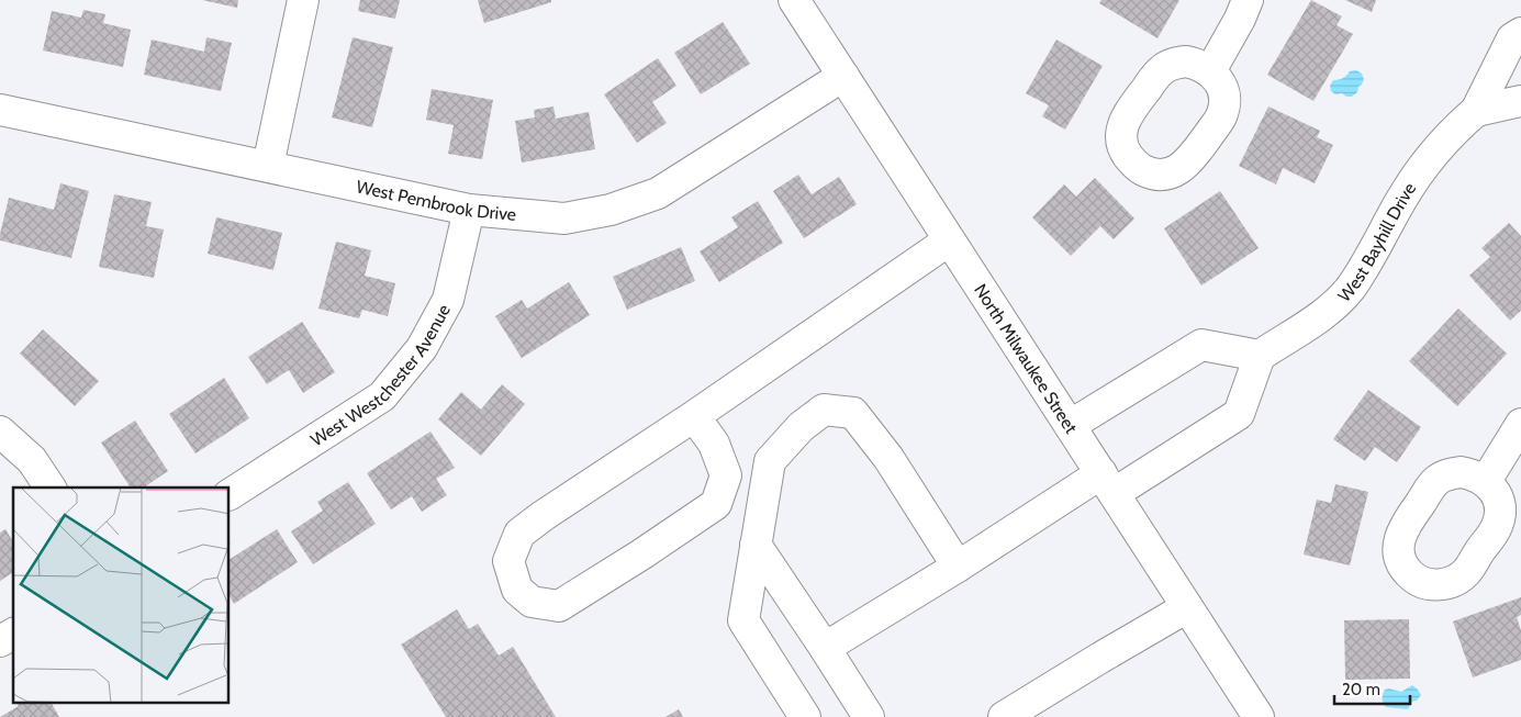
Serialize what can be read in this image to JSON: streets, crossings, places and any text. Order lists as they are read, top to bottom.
{
  "streets": {
    "street": [
      "West Pembrook Drive",
      "West Bayhill Drive",
      "North Milwaukee Street",
      "West Westchester Avenue"
    ]
  },
  "crossings": [
    ["West Pembrook Drive", "North Milwaukee Street"],
    ["West Pembrook Drive", "West Westchester Avenue"]
  ],
  "scale_bar": "20 m"
}
